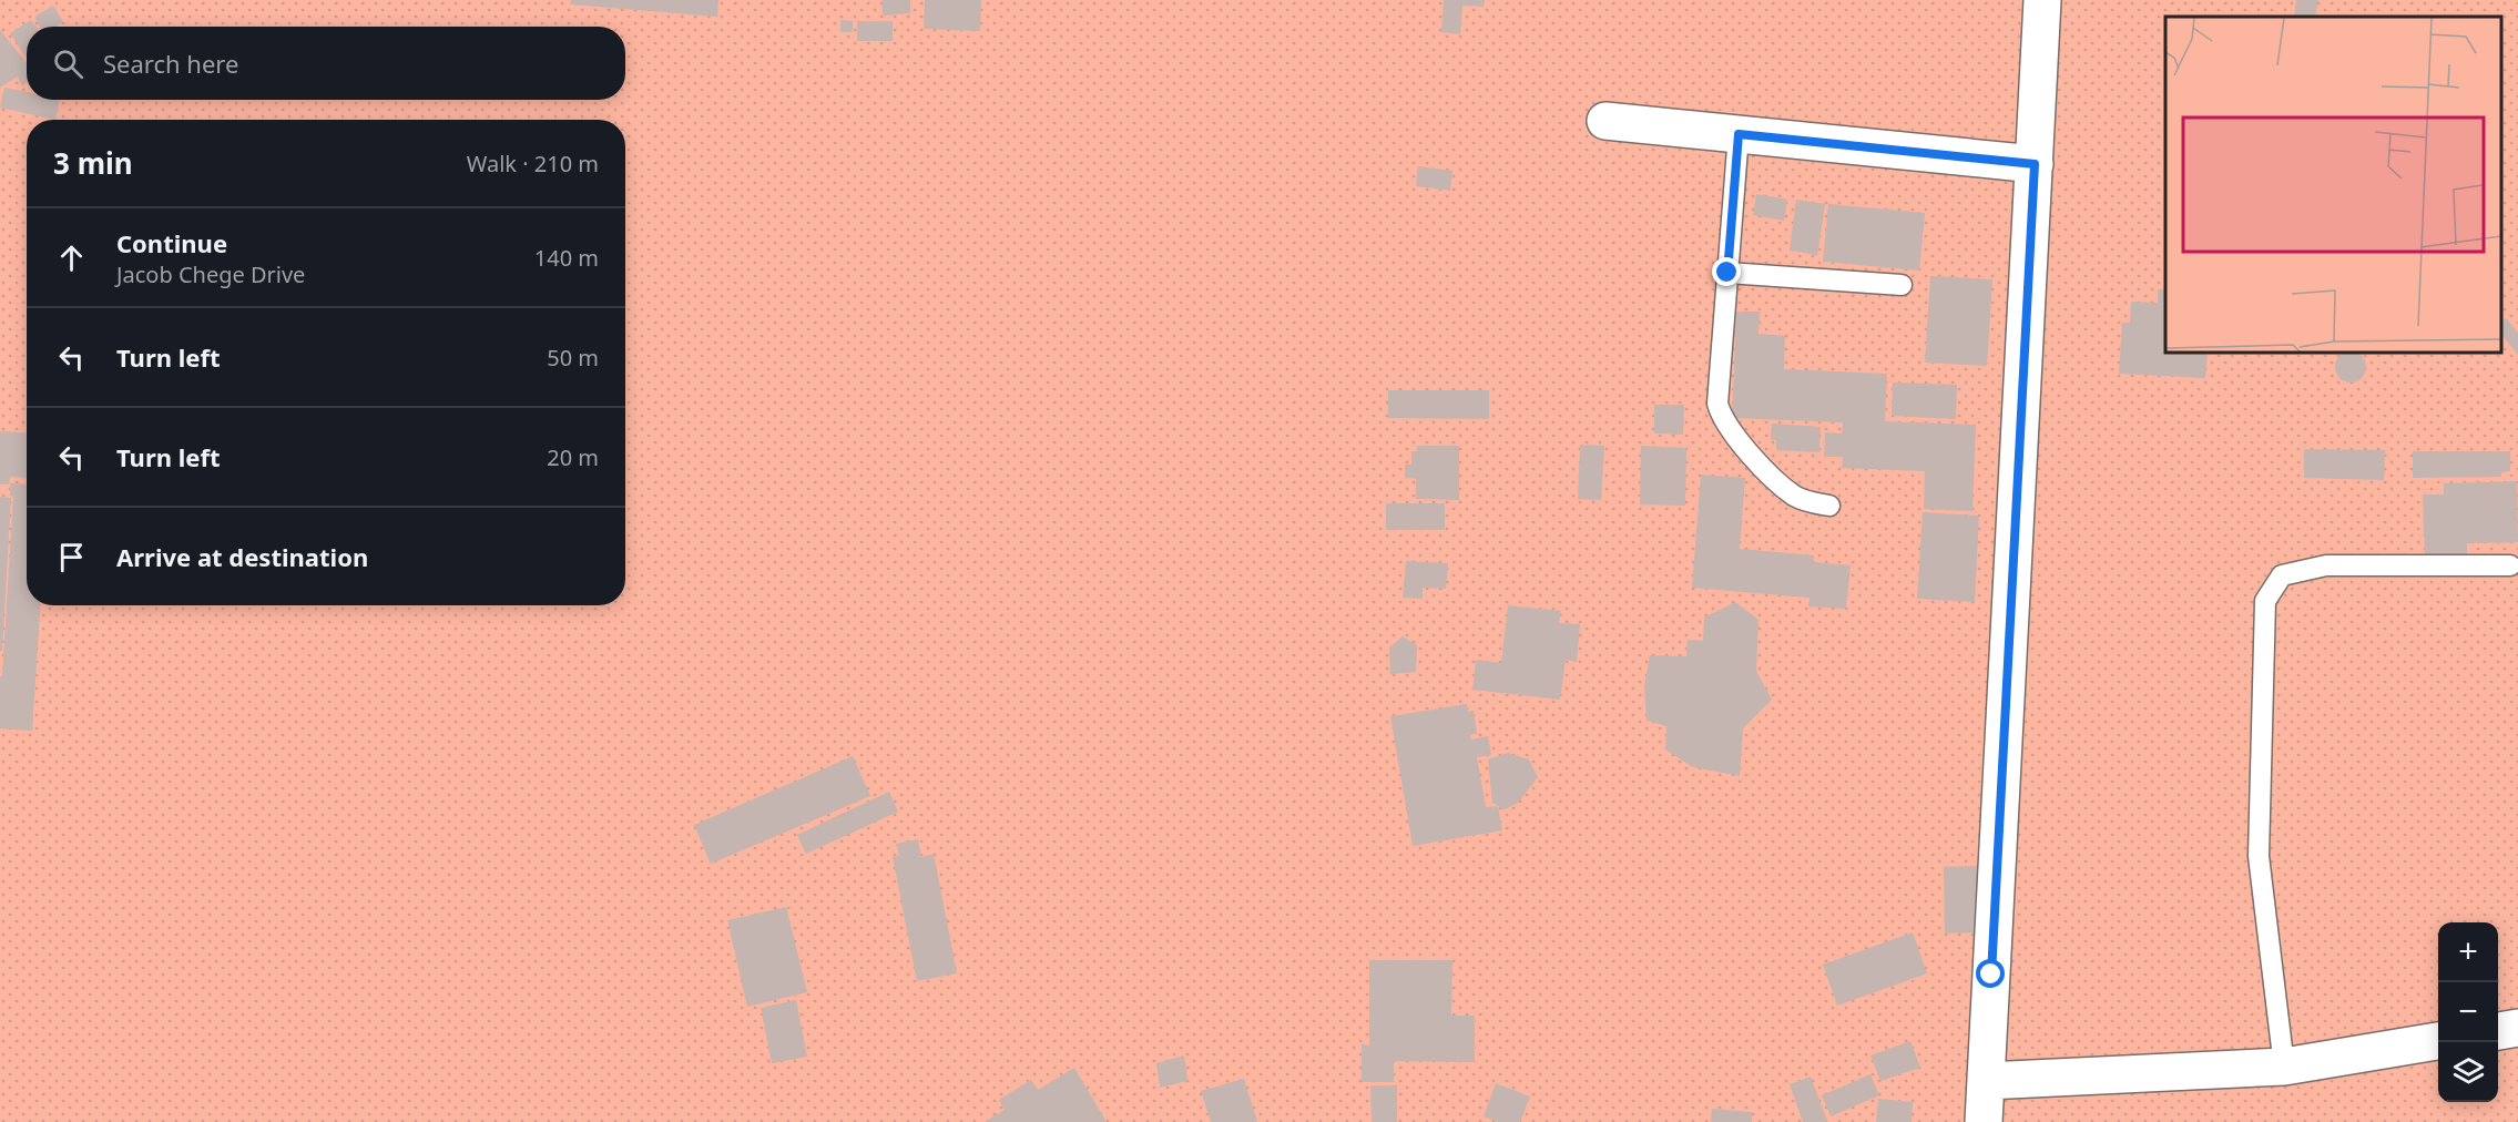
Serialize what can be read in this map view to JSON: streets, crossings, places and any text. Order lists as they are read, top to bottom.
{
  "page": {
    "search": "Search here",
    "heading": ["3 min", "Walk · 210 m"],
    "list": [
      ["Continue", "Jacob Chege Drive", "140 m"],
      ["Turn left", "50 m"],
      ["Turn left", "20 m"],
      "Arrive at destination"
    ],
    "map_buttons": ["+", "−"]
  }
}
